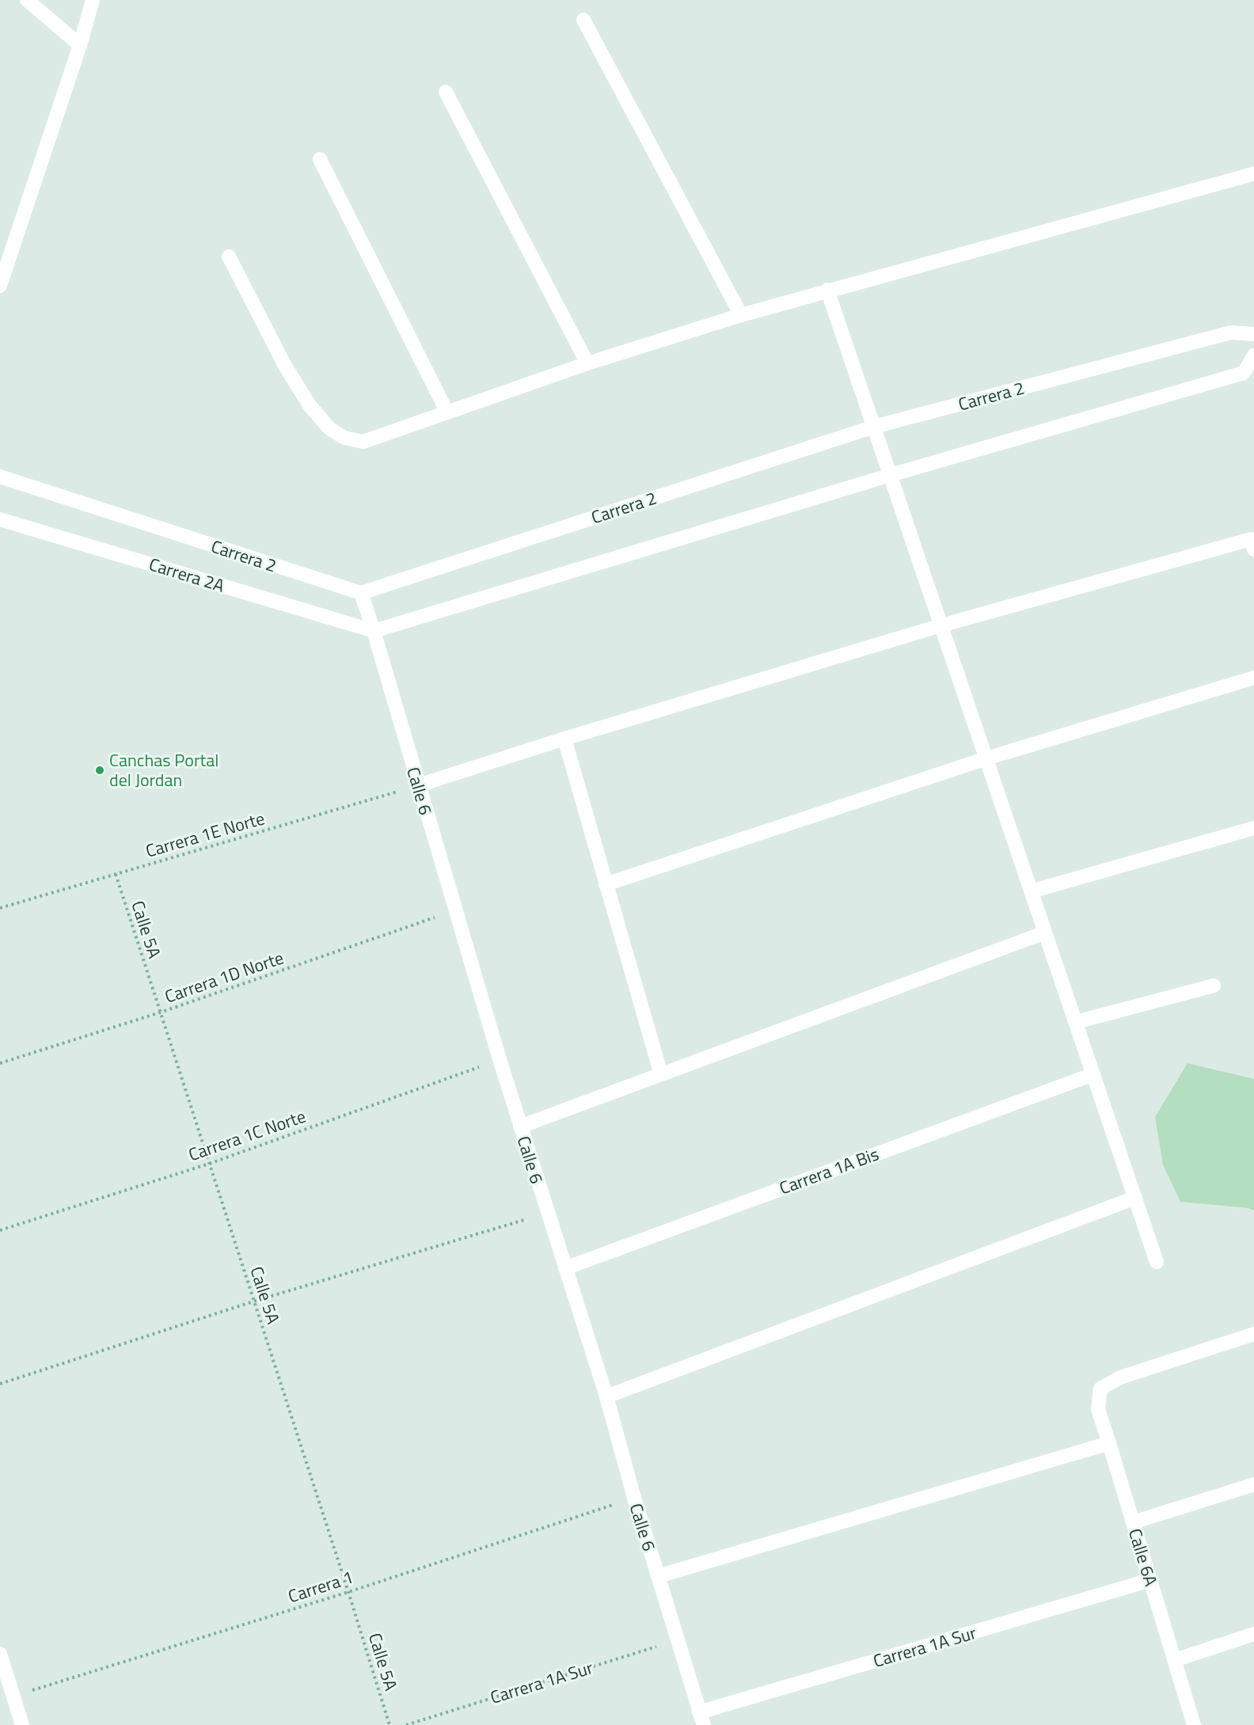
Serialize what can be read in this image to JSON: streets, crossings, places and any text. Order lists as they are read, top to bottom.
{
  "streets": {
    "street": [
      "Carrera 2",
      "Carrera 2A",
      "Calle 6",
      "Carrera 1A Bis",
      "Calle 6A",
      "Carrera 1A Sur"
    ],
    "path": [
      "Carrera 1E Norte",
      "Calle 5A",
      "Carrera 1D Norte",
      "Carrera 1C Norte",
      "Carrera 1"
    ]
  },
  "crossings": [
    ["Carrera 2", "Calle 6"],
    ["Carrera 2A", "Calle 6"],
    ["Calle 6", "Carrera 1E Norte"],
    ["Calle 6", "Carrera 1D Norte"],
    ["Calle 6", "Carrera 1C Norte"],
    ["Calle 6", "Carrera 1A Bis"],
    ["Calle 6", "Carrera 1"],
    ["Calle 6", "Carrera 1A Sur"],
    ["Carrera 1E Norte", "Calle 5A"],
    ["Calle 5A", "Carrera 1D Norte"],
    ["Calle 5A", "Carrera 1C Norte"],
    ["Calle 5A", "Carrera 1"],
    ["Calle 6A", "Carrera 1A Sur"]
  ],
  "places": ["Canchas Portal del Jordan"]
}
